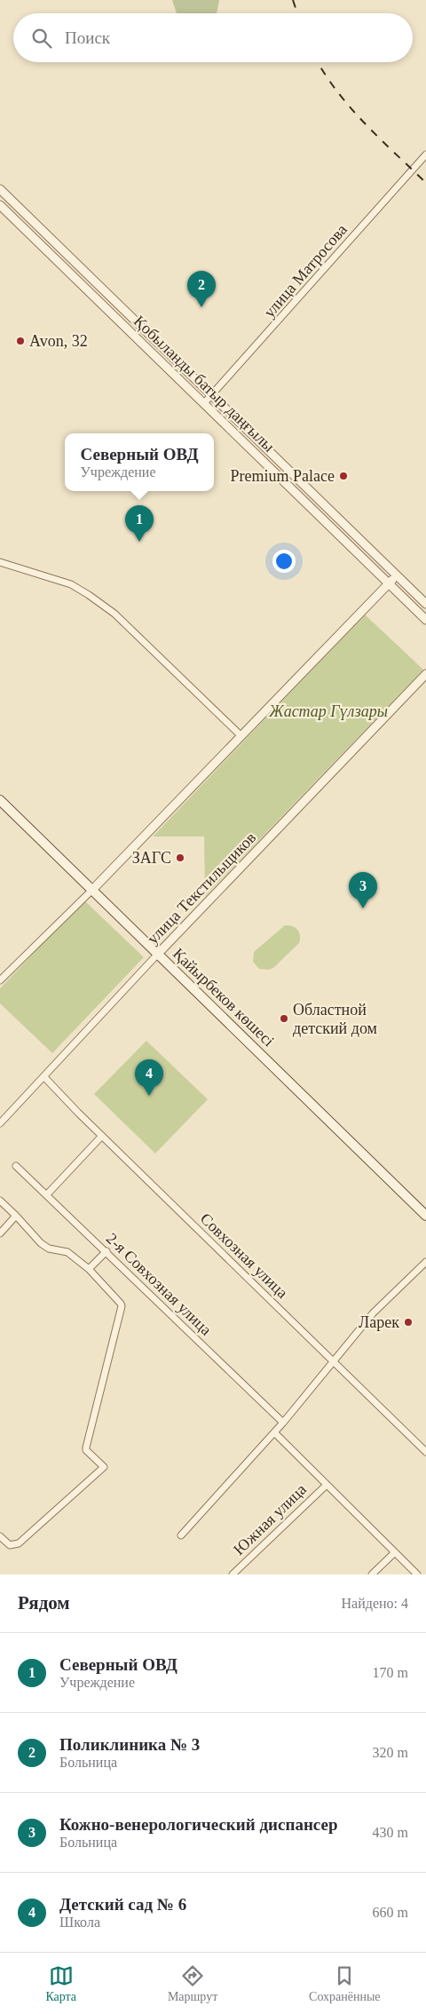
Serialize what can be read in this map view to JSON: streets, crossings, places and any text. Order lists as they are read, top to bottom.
{
  "streets": {
    "main road": ["Қайырбеков көшесі"],
    "street": [
      "улица Матросова",
      "Қобыланды батыр даңғылы",
      "улица Текстильщиков",
      "Совхозная улица",
      "2-я Совхозная улица",
      "Южная улица"
    ]
  },
  "crossings": [
    ["улица Матросова", "Қобыланды батыр даңғылы"],
    ["улица Текстильщиков", "Қайырбеков көшесі"],
    ["улица Текстильщиков", "Совхозная улица"]
  ],
  "parks": ["Жастар Гүлзары"],
  "places": [
    "Avon, 32",
    "Premium Palace",
    "ЗАГС",
    "Областной детский дом",
    "Ларек"
  ],
  "page": {
    "search": "Поиск",
    "pins": [
      "2",
      "1",
      "3",
      "4"
    ],
    "popup": ["Северный ОВД", "Учреждение"],
    "heading": ["Рядом", "Найдено: 4"],
    "list": [
      {
        "mark": "1",
        "name": "Северный ОВД",
        "note": "Учреждение",
        "value": "170 m"
      },
      {
        "mark": "2",
        "name": "Поликлиника № 3",
        "note": "Больница",
        "value": "320 m"
      },
      {
        "mark": "3",
        "name": "Кожно-венерологический диспансер",
        "note": "Больница",
        "value": "430 m"
      },
      {
        "mark": "4",
        "name": "Детский сад № 6",
        "note": "Школа",
        "value": "660 m"
      }
    ],
    "nav": ["Карта", "Маршрут", "Сохранённые"]
  }
}
